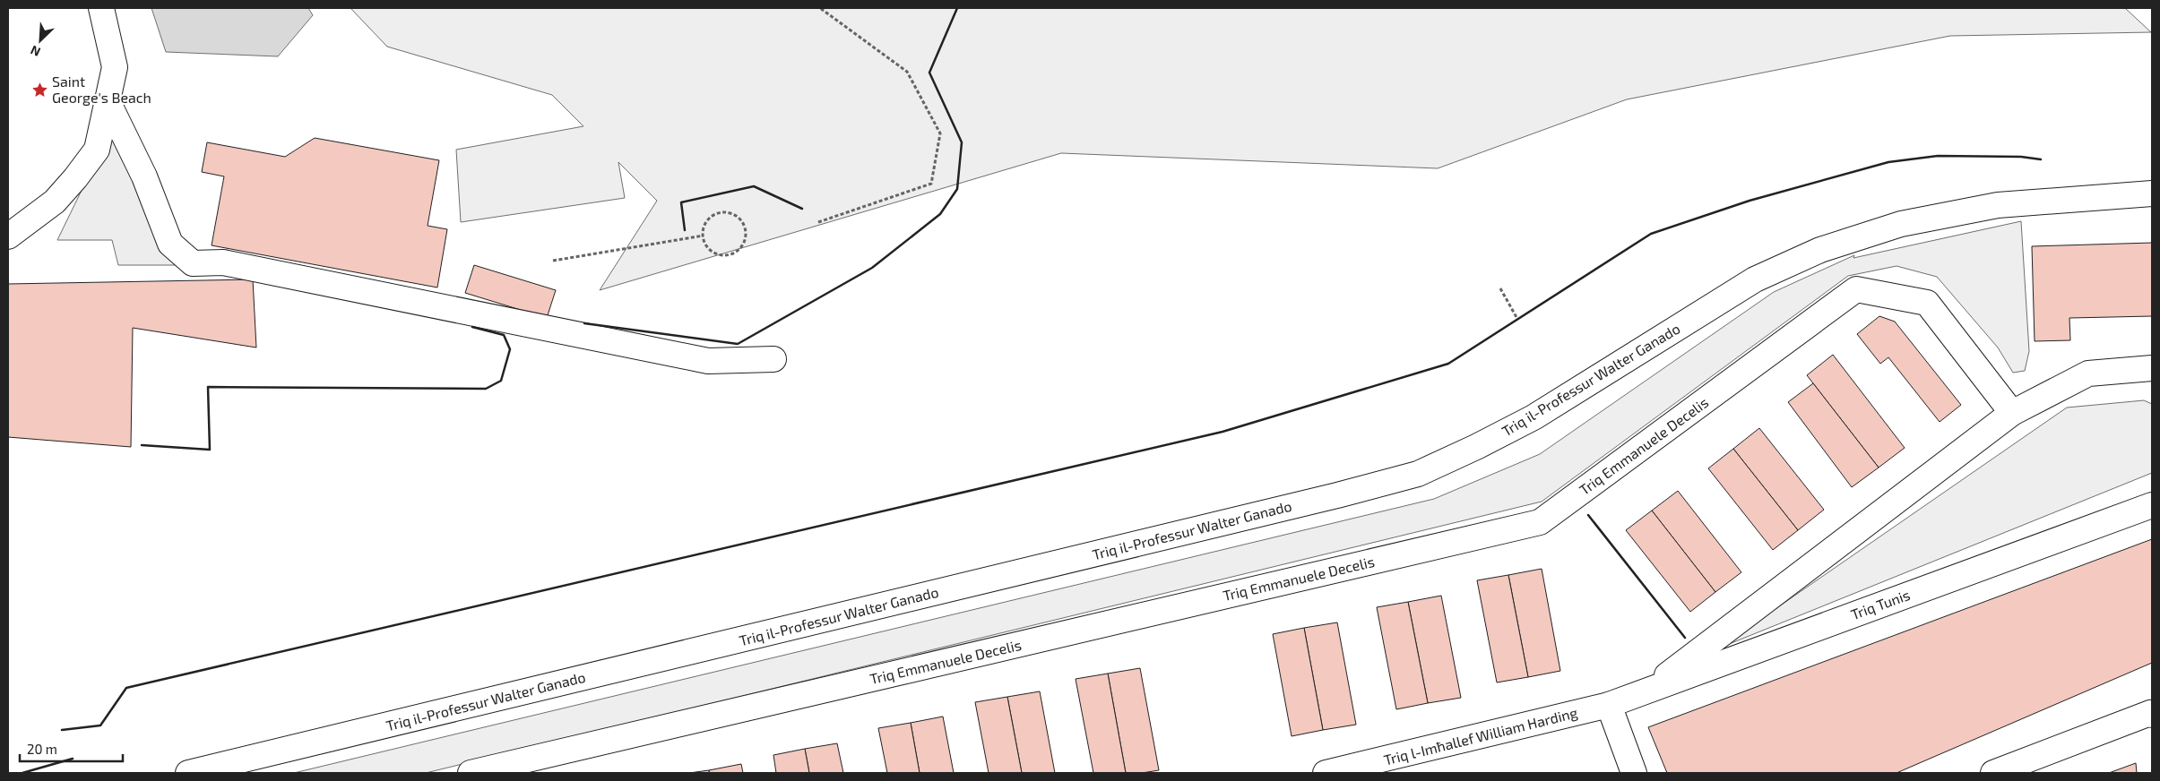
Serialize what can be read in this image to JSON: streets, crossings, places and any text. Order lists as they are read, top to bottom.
{
  "streets": {
    "street": [
      "Triq il-Professur Walter Ganado",
      "Triq Emmanuele Decelis",
      "Triq Tunis",
      "Triq l-Imħallef William Harding"
    ]
  },
  "crossings": [
    ["Triq Tunis", "Triq l-Imħallef William Harding"]
  ],
  "places": {
    "place": ["Saint George's Beach"]
  },
  "scale_bar": "20 m",
  "north": "bottom left"
}
